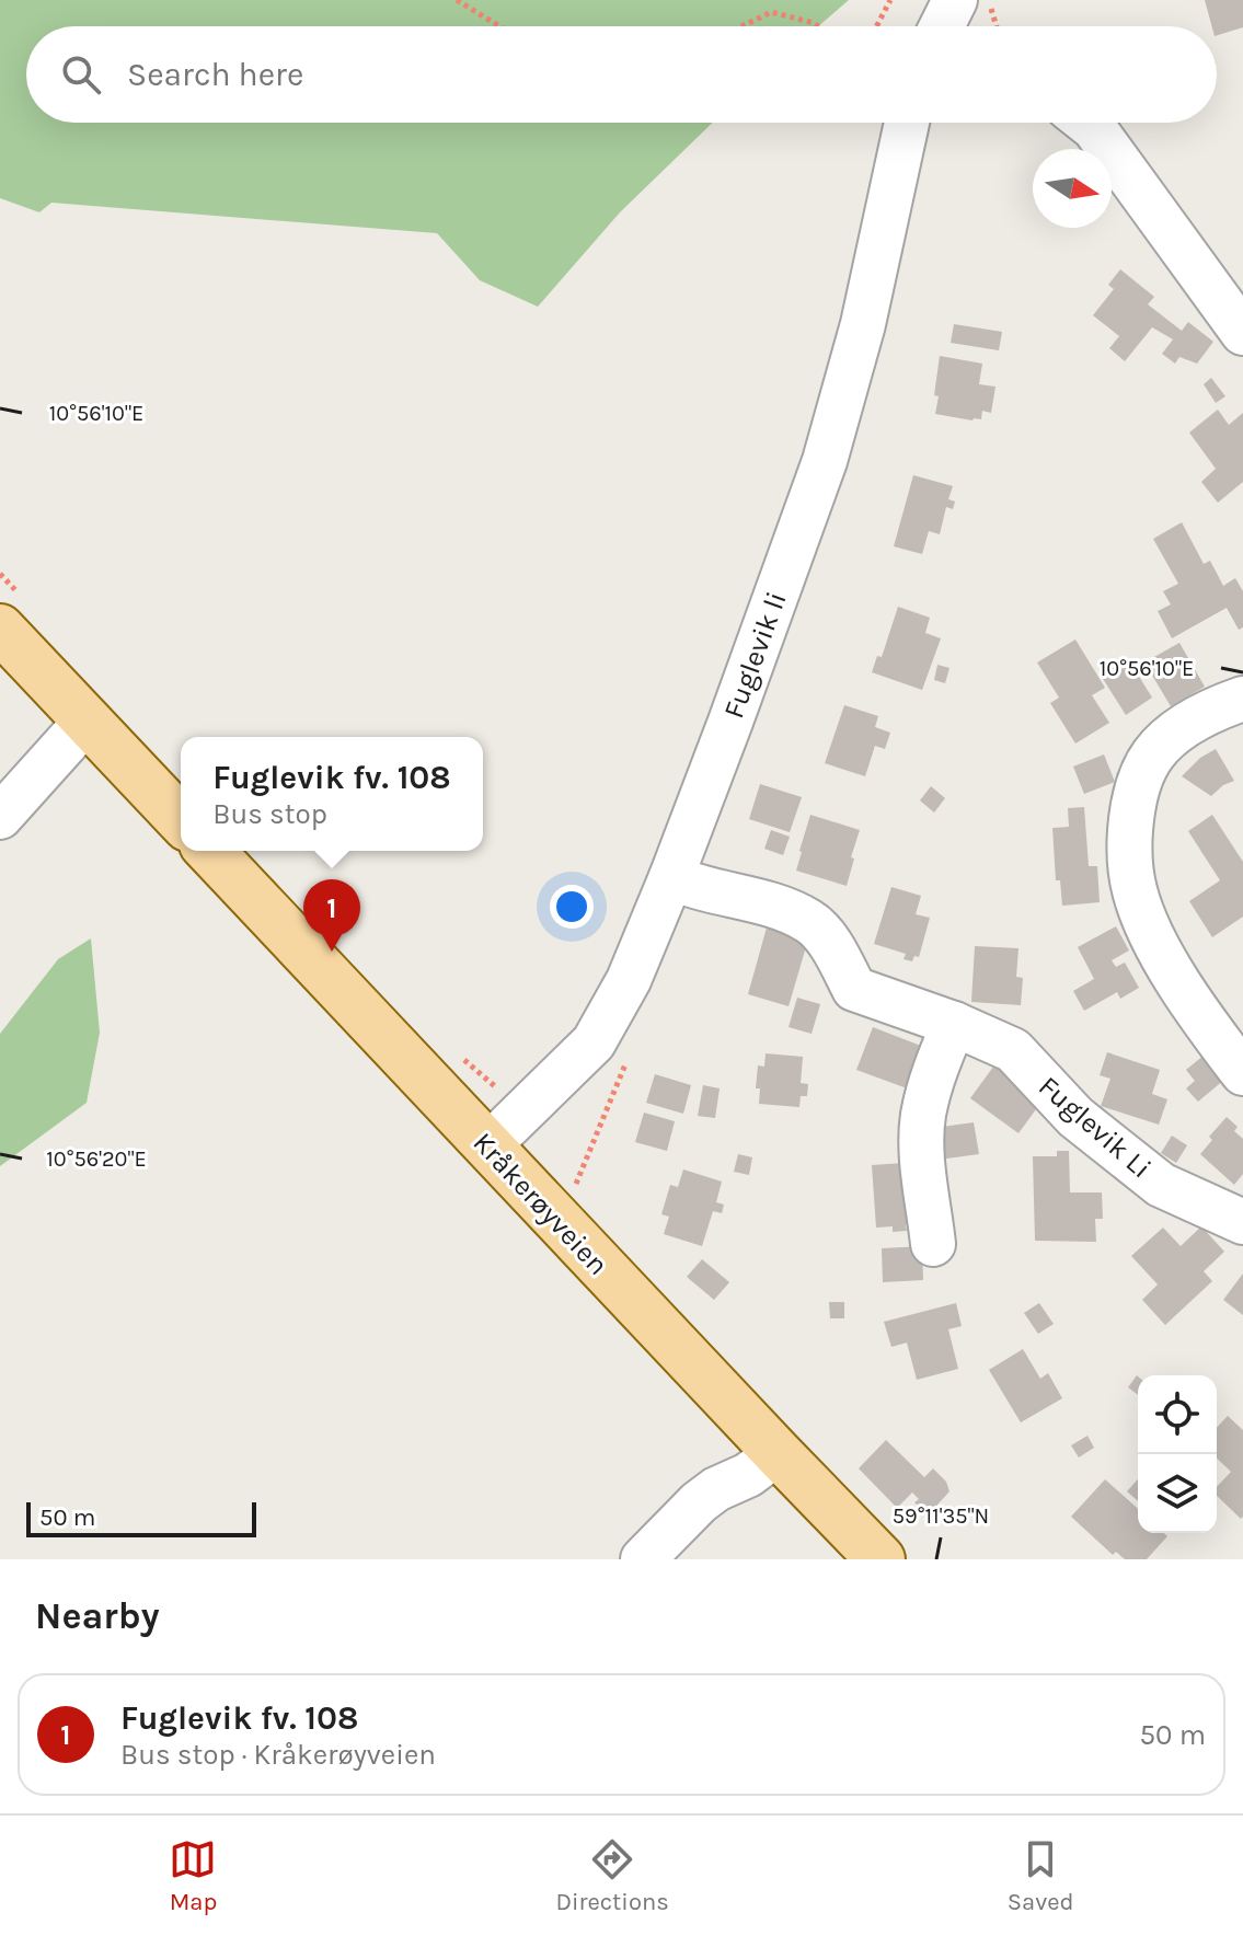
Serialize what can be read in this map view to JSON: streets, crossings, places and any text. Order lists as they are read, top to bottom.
{
  "streets": {
    "main road": ["Kråkerøyveien"],
    "street": ["Fuglevik li", "Fuglevik Li"]
  },
  "crossings": [
    ["Fuglevik li", "Fuglevik Li"],
    ["Fuglevik li", "Kråkerøyveien"]
  ],
  "scale_bar": "50 m",
  "north": "right",
  "page": {
    "search": "Search here",
    "popup": ["Fuglevik fv. 108", "Bus stop"],
    "pins": "1",
    "scale": "50 m",
    "heading": "Nearby",
    "list": [
      {
        "mark": "1",
        "name": "Fuglevik fv. 108",
        "note": "Bus stop · Kråkerøyveien",
        "value": "50 m"
      }
    ],
    "nav": ["Map", "Directions", "Saved"]
  },
  "coordinates": ["10°56'10\"E", "10°56'20\"E", "59°11'35\"N"]
}
